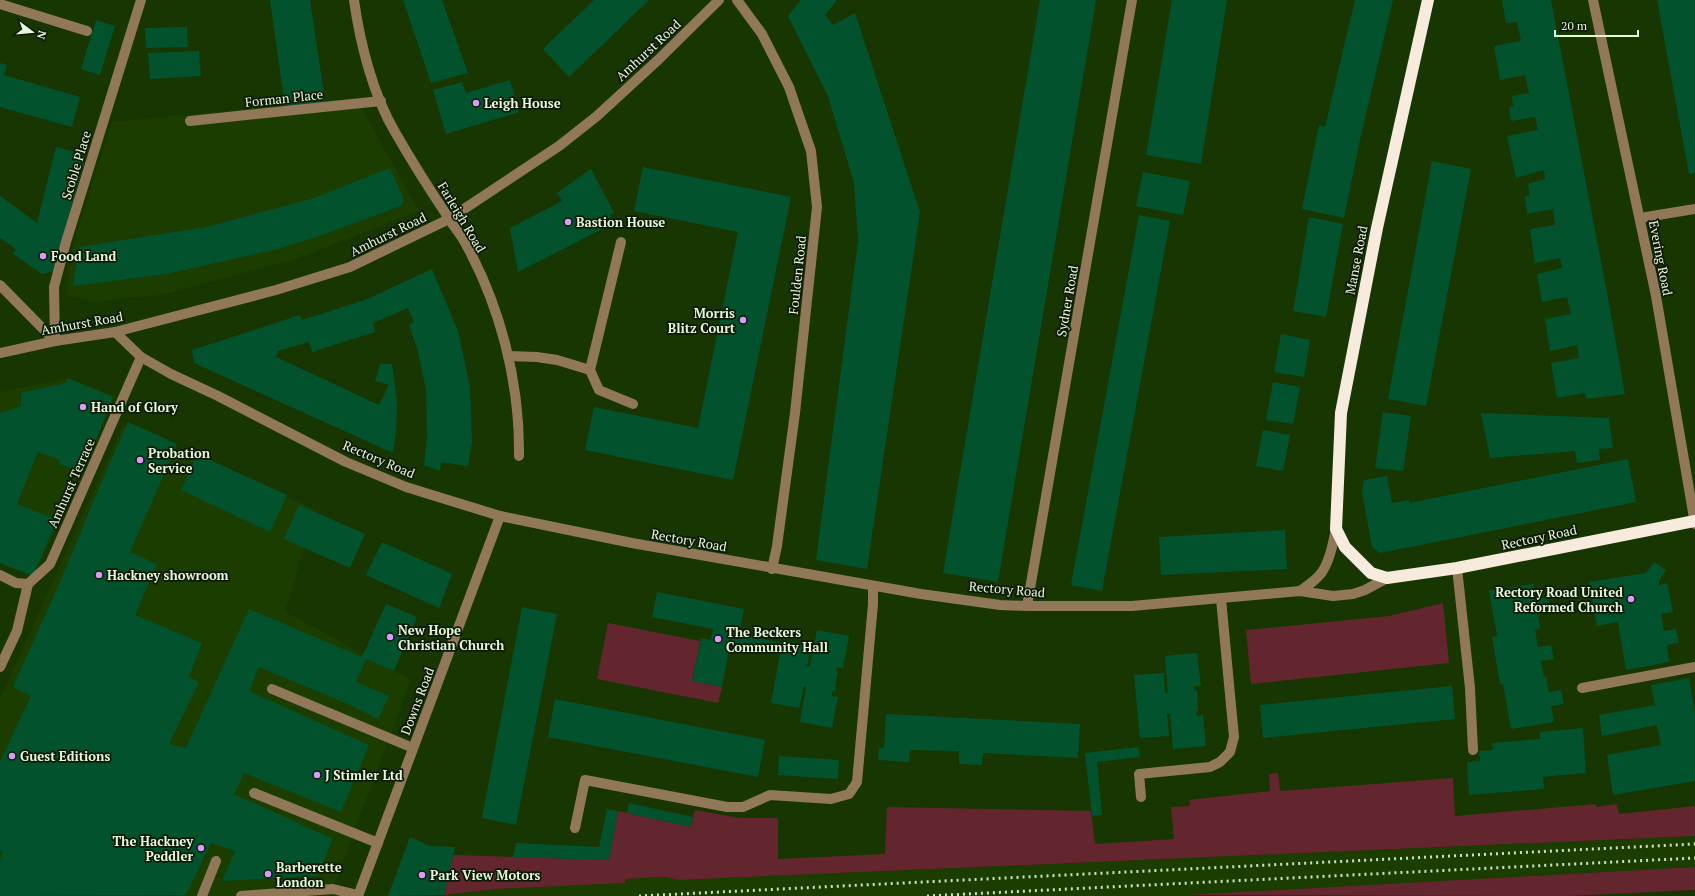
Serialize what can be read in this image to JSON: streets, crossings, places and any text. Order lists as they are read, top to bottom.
{
  "streets": {
    "highway": ["Manse Road", "Rectory Road"],
    "street": [
      "Amhurst Road",
      "Forman Place",
      "Scoble Place",
      "Farleigh Road",
      "Evering Road",
      "Foulden Road",
      "Sydner Road",
      "Amhurst Terrace",
      "Downs Road"
    ]
  },
  "crossings": [
    ["Amhurst Road", "Scoble Place"],
    ["Amhurst Road", "Farleigh Road"],
    ["Amhurst Road", "Rectory Road"],
    ["Forman Place", "Farleigh Road"],
    ["Evering Road", "Rectory Road"],
    ["Manse Road", "Rectory Road"],
    ["Foulden Road", "Rectory Road"],
    ["Sydner Road", "Rectory Road"],
    ["Rectory Road", "Amhurst Terrace"],
    ["Rectory Road", "Downs Road"]
  ],
  "places": [
    "Leigh House",
    "Bastion House",
    "Food Land",
    "Morris Blitz Court",
    "Hand of Glory",
    "Probation Service",
    "Hackney showroom",
    "Rectory Road United Reformed Church",
    "New Hope Christian Church",
    "The Beckers Community Hall",
    "Guest Editions",
    "J Stimler Ltd",
    "The Hackney Peddler",
    "Barberette London",
    "Park View Motors"
  ],
  "scale_bar": "20 m",
  "north": "right"
}
